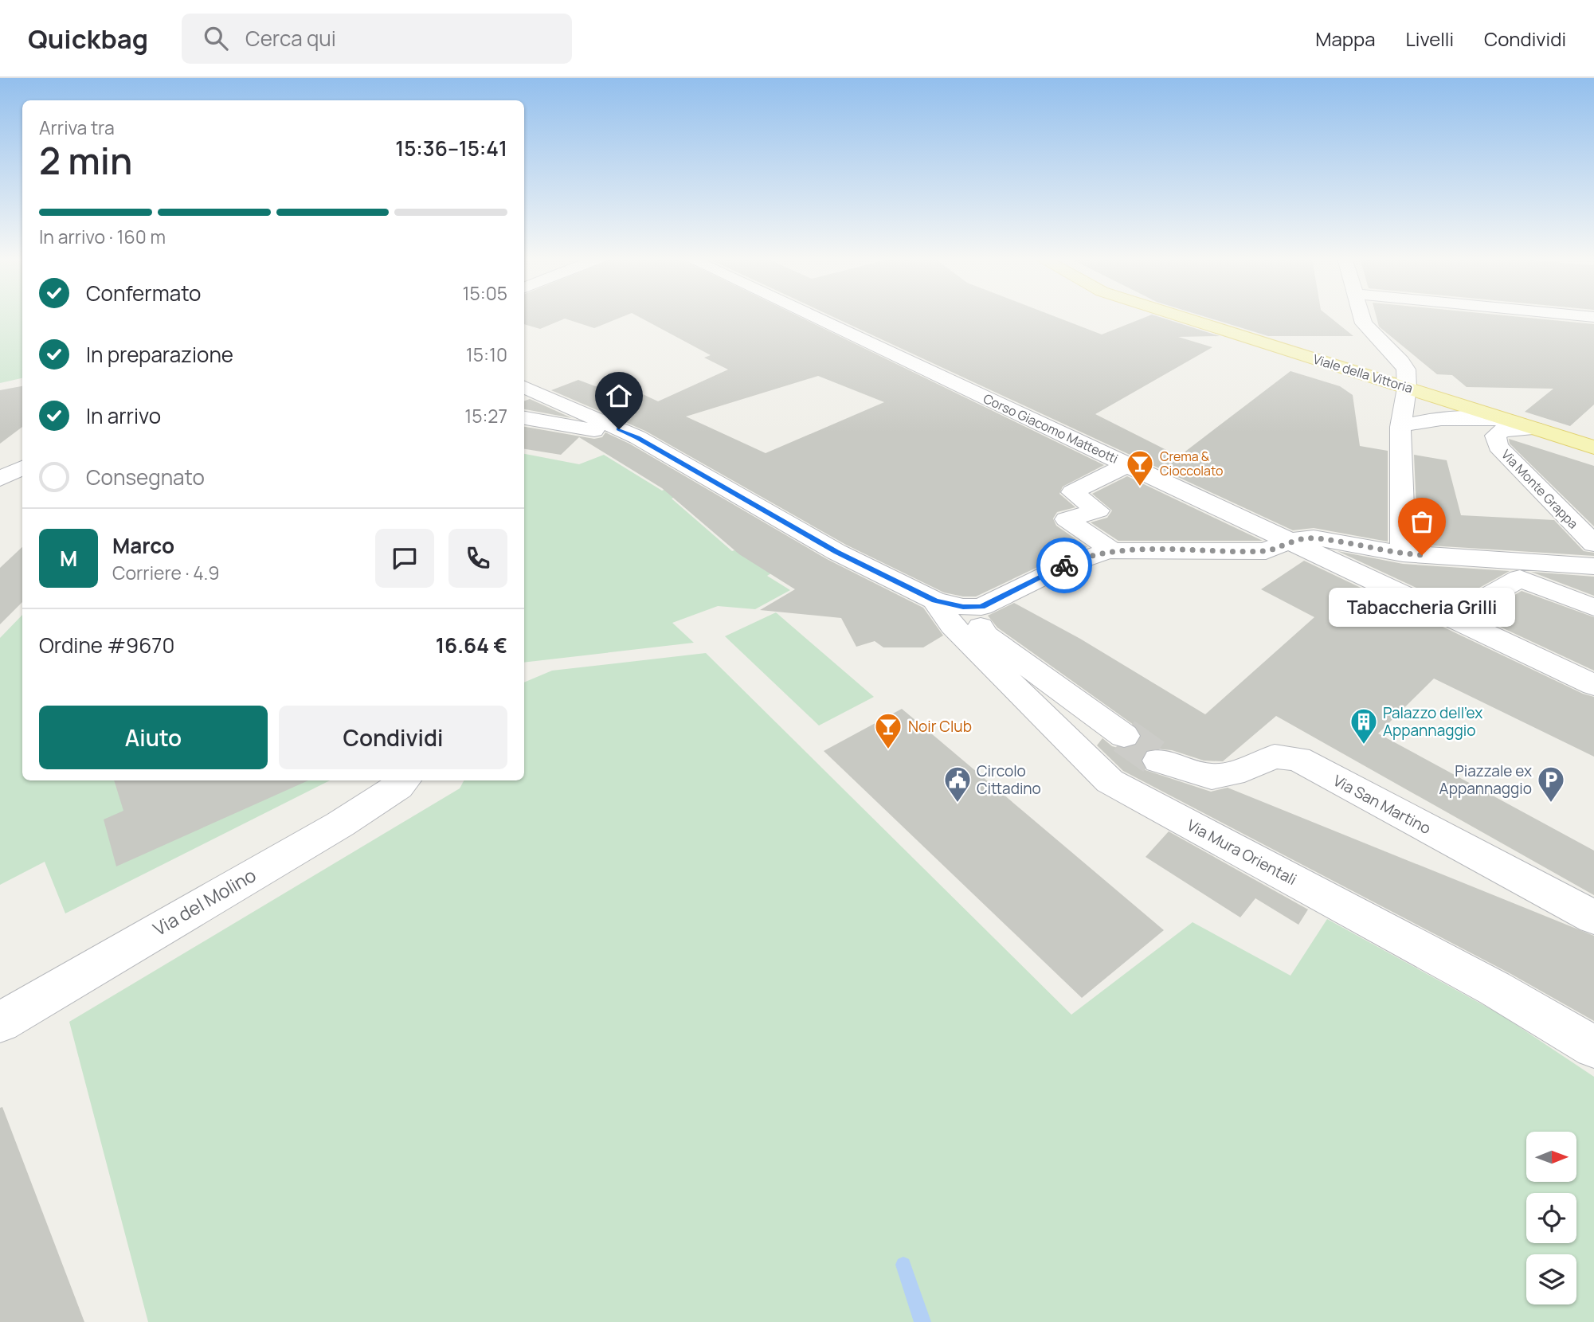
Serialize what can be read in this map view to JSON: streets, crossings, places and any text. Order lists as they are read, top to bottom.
{
  "streets": {
    "main road": ["Viale della Vittoria"],
    "street": [
      "Corso Giacomo Matteotti",
      "Via Monte Grappa",
      "Via San Martino",
      "Via Mura Orientali",
      "Via del Molino"
    ]
  },
  "crossings": [
    ["Viale della Vittoria", "Via Monte Grappa"]
  ],
  "places": {
    "bar": ["Crema & Cioccolato", "Noir Club"],
    "other": ["Tabaccheria Grilli"],
    "building": ["Palazzo dell'ex Appannaggio"],
    "public building": ["Circolo Cittadino"],
    "parking": ["Piazzale ex Appannaggio"]
  },
  "north": "right",
  "page": {
    "header": "Quickbag",
    "search": "Cerca qui",
    "nav": ["Mappa", "Livelli", "Condividi"],
    "heading": ["2 min", "Arriva tra", "15:36–15:41"],
    "panel": [
      "Marco",
      "Corriere · 4.9",
      "Ordine #9670",
      "16.64 €"
    ],
    "bar": "In arrivo · 160 m",
    "list": [
      ["Confermato", "15:05"],
      ["In preparazione", "15:10"],
      ["In arrivo", "15:27"],
      "Consegnato"
    ],
    "round": "M",
    "bubble": "Tabaccheria Grilli",
    "buttons": ["Aiuto", "Condividi"]
  }
}
